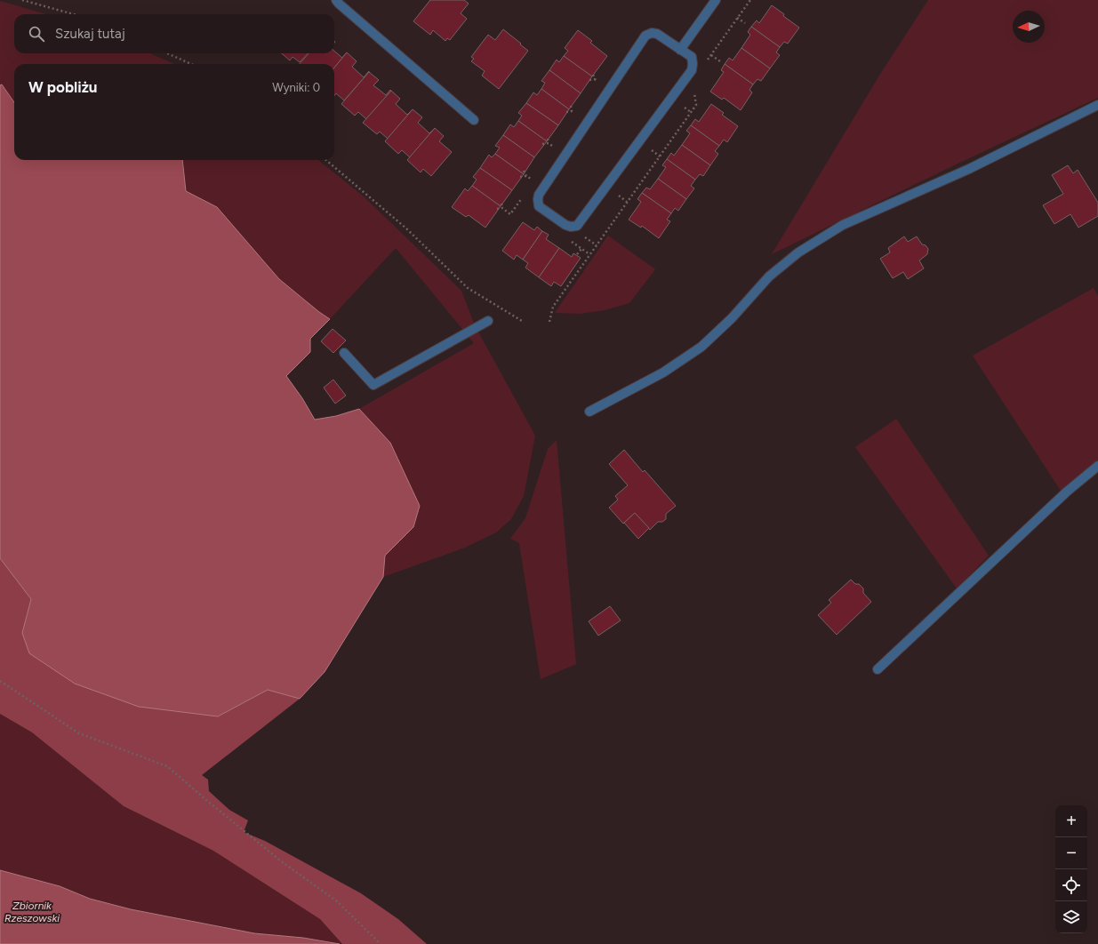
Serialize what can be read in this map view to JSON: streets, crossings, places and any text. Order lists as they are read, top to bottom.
{
  "water": ["Zbiornik Rzeszowski"],
  "north": "left",
  "page": {
    "search": "Szukaj tutaj",
    "heading": ["W pobliżu", "Wyniki: 0"],
    "map_buttons": ["+", "−"]
  }
}
